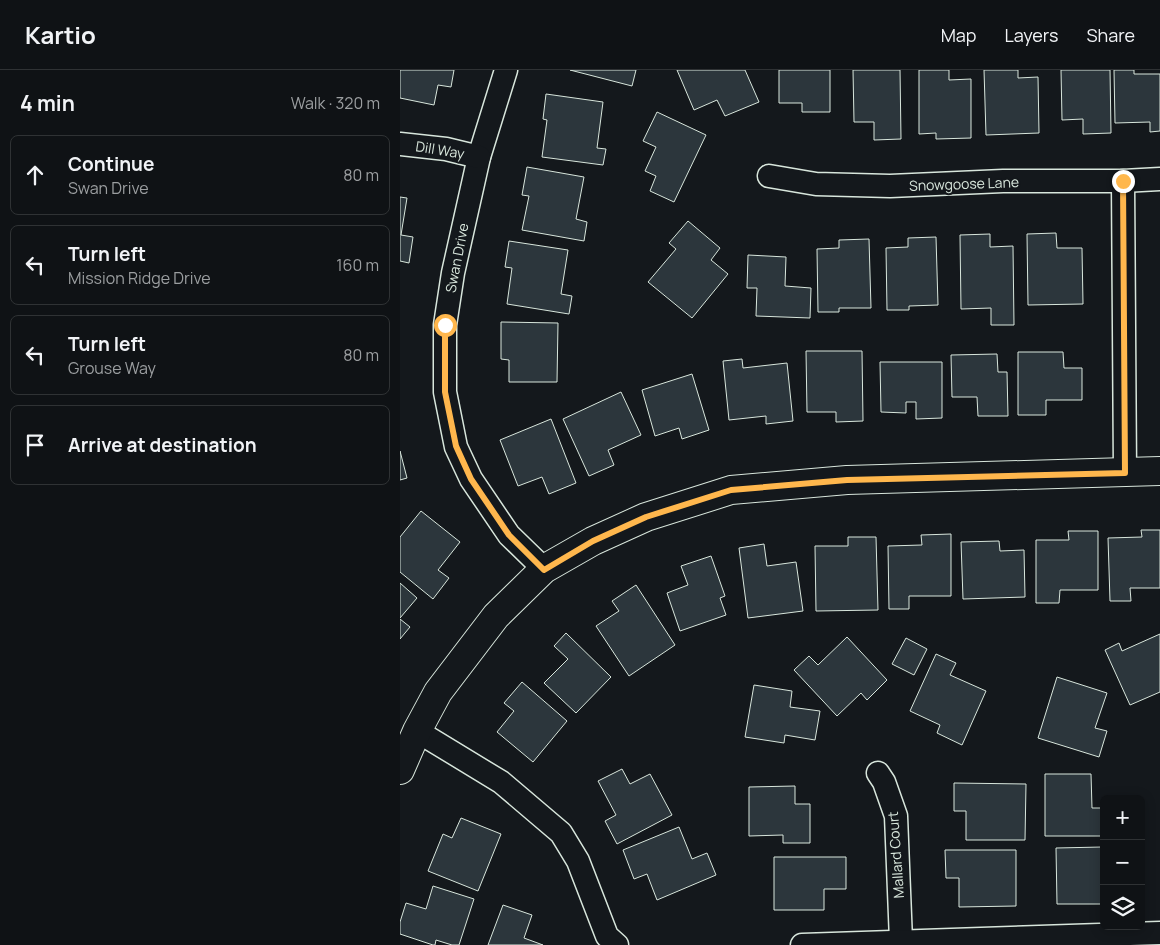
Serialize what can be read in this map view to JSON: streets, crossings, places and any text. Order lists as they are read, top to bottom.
{
  "streets": {
    "street": [
      "Dill Way",
      "Snowgoose Lane",
      "Swan Drive",
      "Mallard Court"
    ]
  },
  "crossings": [
    ["Dill Way", "Swan Drive"]
  ],
  "page": {
    "header": "Kartio",
    "nav": ["Map", "Layers", "Share"],
    "heading": ["4 min", "Walk · 320 m"],
    "list": [
      ["Continue", "Swan Drive", "80 m"],
      ["Turn left", "Mission Ridge Drive", "160 m"],
      ["Turn left", "Grouse Way", "80 m"],
      "Arrive at destination"
    ],
    "map_buttons": ["+", "−"]
  }
}
